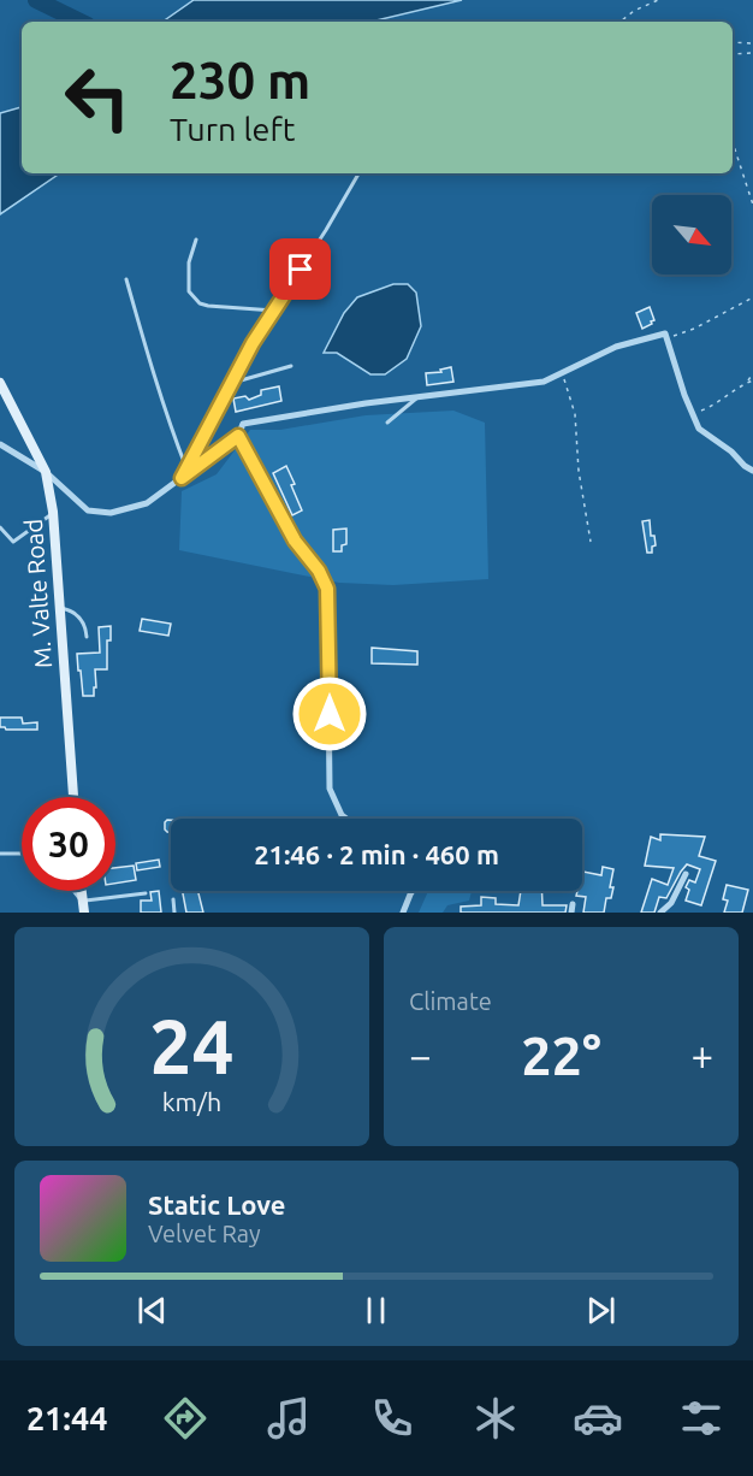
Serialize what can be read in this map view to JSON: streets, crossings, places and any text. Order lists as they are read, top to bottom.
{
  "streets": {
    "main road": ["M. Valte Road"]
  },
  "north": "bottom right",
  "page": {
    "turn": ["230 m", "Turn left"],
    "limit": "30",
    "trip": "21:46 · 2 min · 460 m",
    "tile": "Climate",
    "heat": ["−", "22°", "+"],
    "song": ["Static Love", "Velvet Ray"],
    "tabs": "21:44",
    "gauge": ["24", "km/h"]
  }
}
